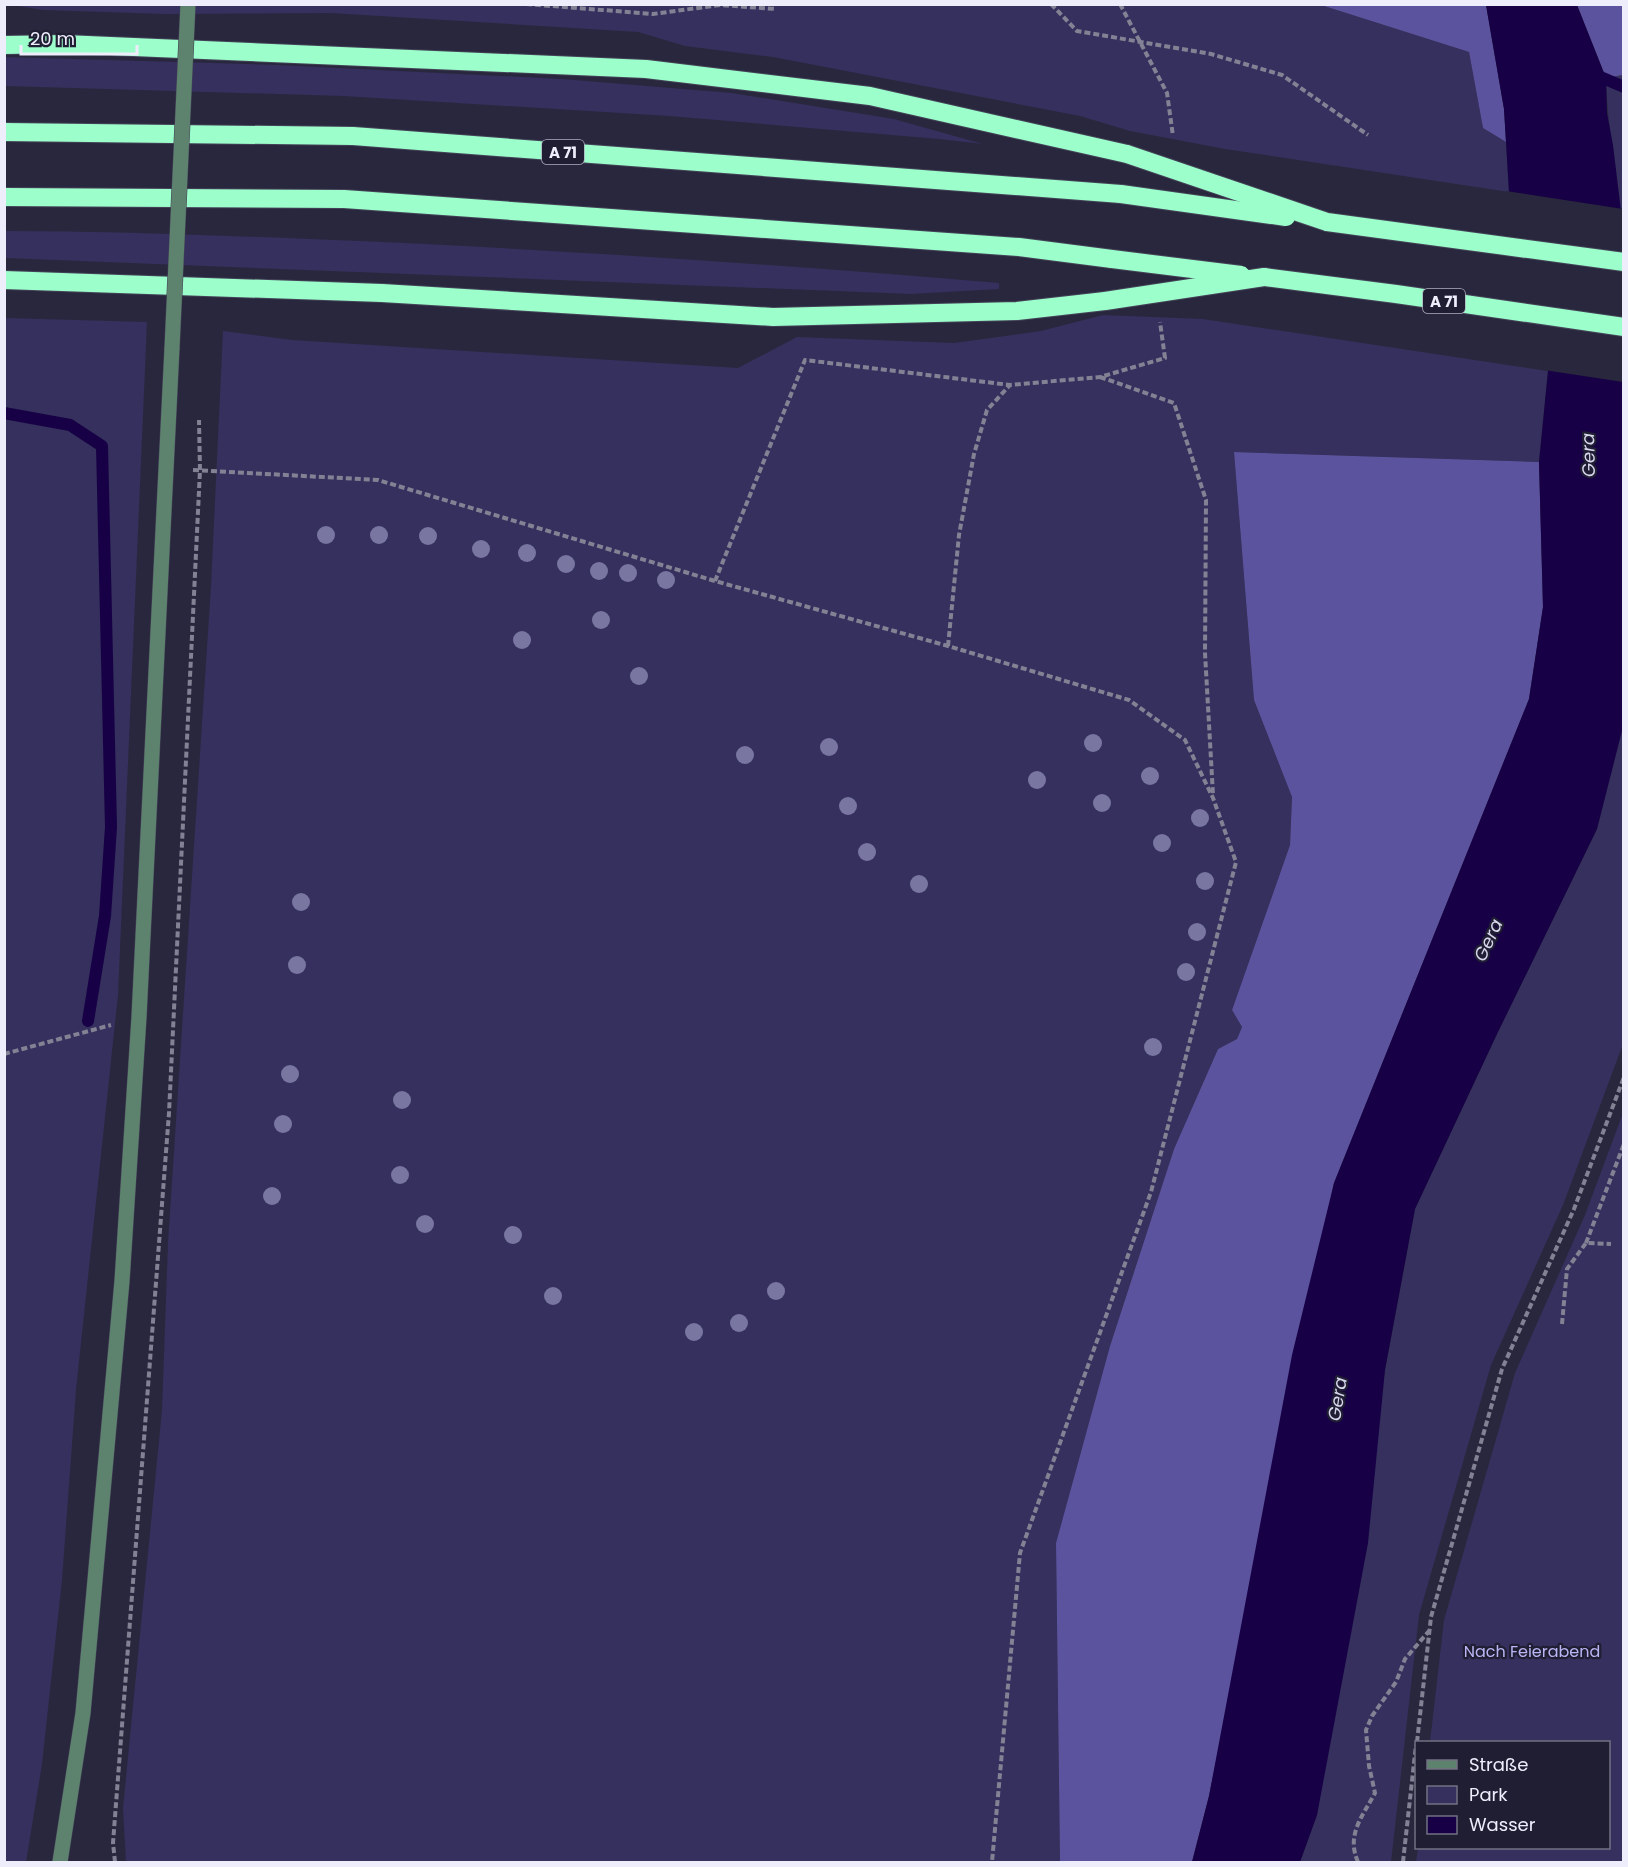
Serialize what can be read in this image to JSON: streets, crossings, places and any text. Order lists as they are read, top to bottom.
{
  "streets": {
    "highway": ["A 71"]
  },
  "water": ["Gera"],
  "parks": ["Nach Feierabend"],
  "legend": ["Straße", "Park", "Wasser"],
  "scale_bar": "20 m"
}
